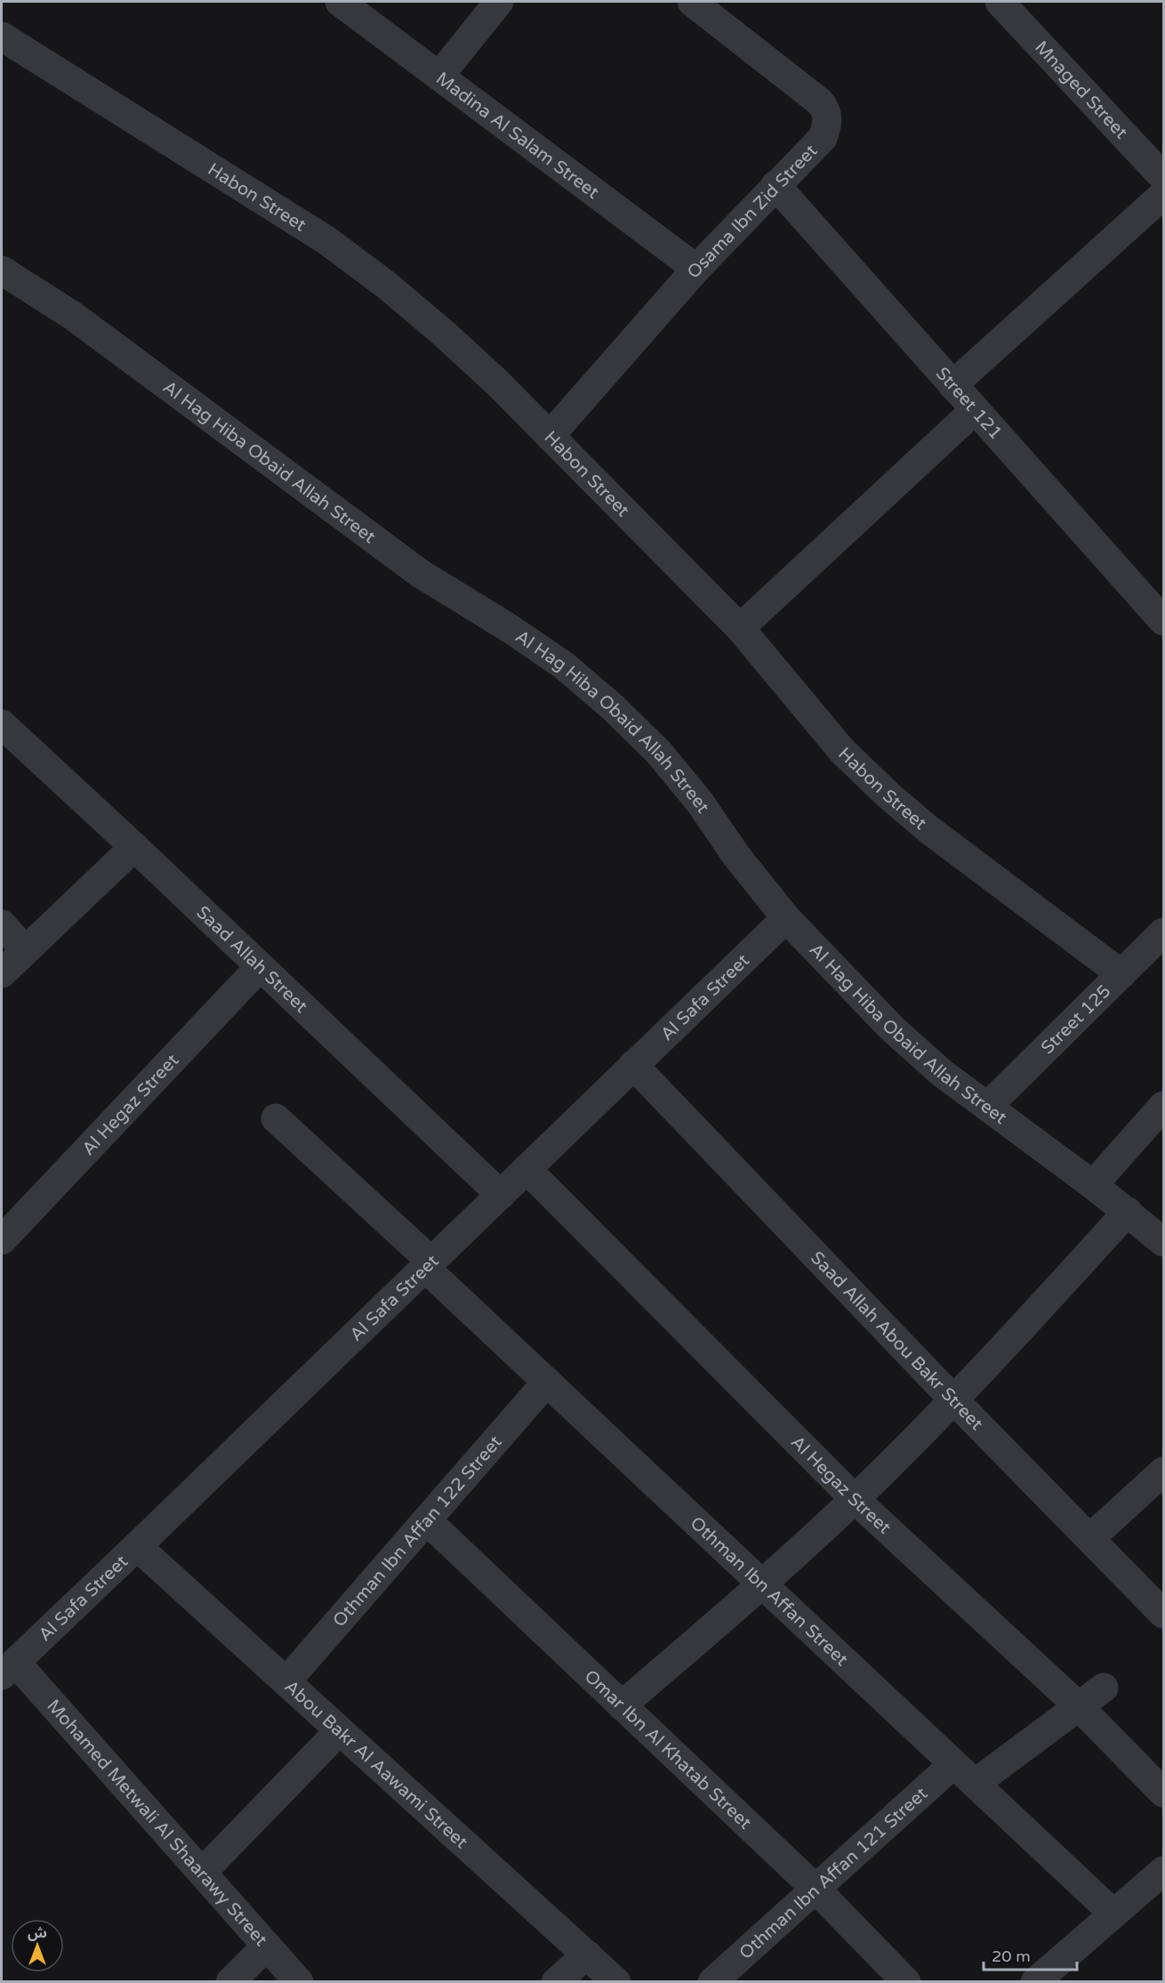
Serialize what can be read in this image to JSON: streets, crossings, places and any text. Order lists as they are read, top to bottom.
{
  "streets": {
    "street": [
      "Mnaged Street",
      "Madina Al Salam Street",
      "Habon Street",
      "Osama Ibn Zid Street",
      "Street 121",
      "Al Hag Hiba Obaid Allah Street",
      "Saad Allah Street",
      "Al Safa Street",
      "Street 125",
      "Al Hegaz Street",
      "Saad Allah Abou Bakr Street",
      "Othman Ibn Affan 122 Street",
      "Othman Ibn Affan Street",
      "Omar Ibn Al Khatab Street",
      "Abou Bakr Al Aawami Street",
      "Mohamed Metwali Al Shaarawy Street",
      "Othman Ibn Affan 121 Street"
    ]
  },
  "crossings": [
    ["Madina Al Salam Street", "Osama Ibn Zid Street"],
    ["Habon Street", "Osama Ibn Zid Street"],
    ["Habon Street", "Street 125"],
    ["Osama Ibn Zid Street", "Street 121"],
    ["Al Hag Hiba Obaid Allah Street", "Al Safa Street"],
    ["Al Hag Hiba Obaid Allah Street", "Street 125"],
    ["Saad Allah Street", "Al Safa Street"],
    ["Saad Allah Street", "Al Hegaz Street"],
    ["Al Safa Street", "Al Hegaz Street"],
    ["Al Safa Street", "Saad Allah Abou Bakr Street"],
    ["Al Safa Street", "Othman Ibn Affan Street"],
    ["Al Safa Street", "Abou Bakr Al Aawami Street"],
    ["Al Safa Street", "Mohamed Metwali Al Shaarawy Street"],
    ["Othman Ibn Affan 122 Street", "Othman Ibn Affan Street"],
    ["Othman Ibn Affan 122 Street", "Omar Ibn Al Khatab Street"],
    ["Othman Ibn Affan 122 Street", "Abou Bakr Al Aawami Street"],
    ["Othman Ibn Affan Street", "Othman Ibn Affan 121 Street"],
    ["Omar Ibn Al Khatab Street", "Othman Ibn Affan 121 Street"]
  ],
  "scale_bar": "20 m",
  "north": "top"
}
